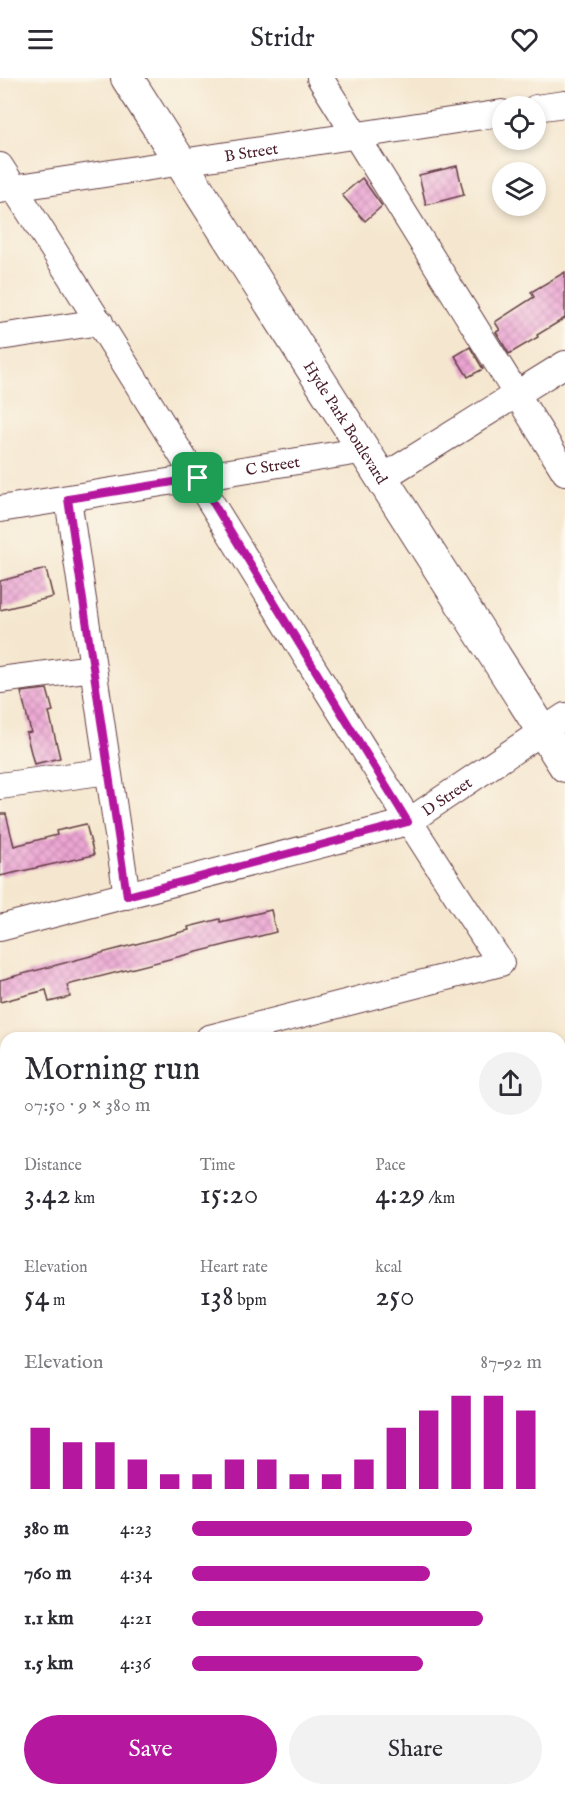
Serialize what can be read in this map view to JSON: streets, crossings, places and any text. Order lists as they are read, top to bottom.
{
  "streets": {
    "main road": ["Hyde Park Boulevard"],
    "street": ["B Street", "C Street", "D Street"]
  },
  "crossings": [
    ["B Street", "Hyde Park Boulevard"],
    ["Hyde Park Boulevard", "C Street"],
    ["Hyde Park Boulevard", "D Street"]
  ],
  "page": {
    "header": "Stridr",
    "heading": ["Morning run", "07:50 · 9 × 380 m"],
    "stats": [
      ["Distance", "3.42 km"],
      ["Time", "15:20"],
      ["Pace", "4:29 /km"],
      ["Elevation", "54 m"],
      ["Heart rate", "138 bpm"],
      ["kcal", "250"]
    ],
    "chart": ["Elevation", "87–92 m"],
    "list": [
      {
        "name": "380 m",
        "note": "4:23"
      },
      {
        "name": "760 m",
        "note": "4:34"
      },
      {
        "name": "1.1 km",
        "note": "4:21"
      },
      {
        "name": "1.5 km",
        "note": "4:36"
      }
    ],
    "buttons": ["Save", "Share"]
  }
}
